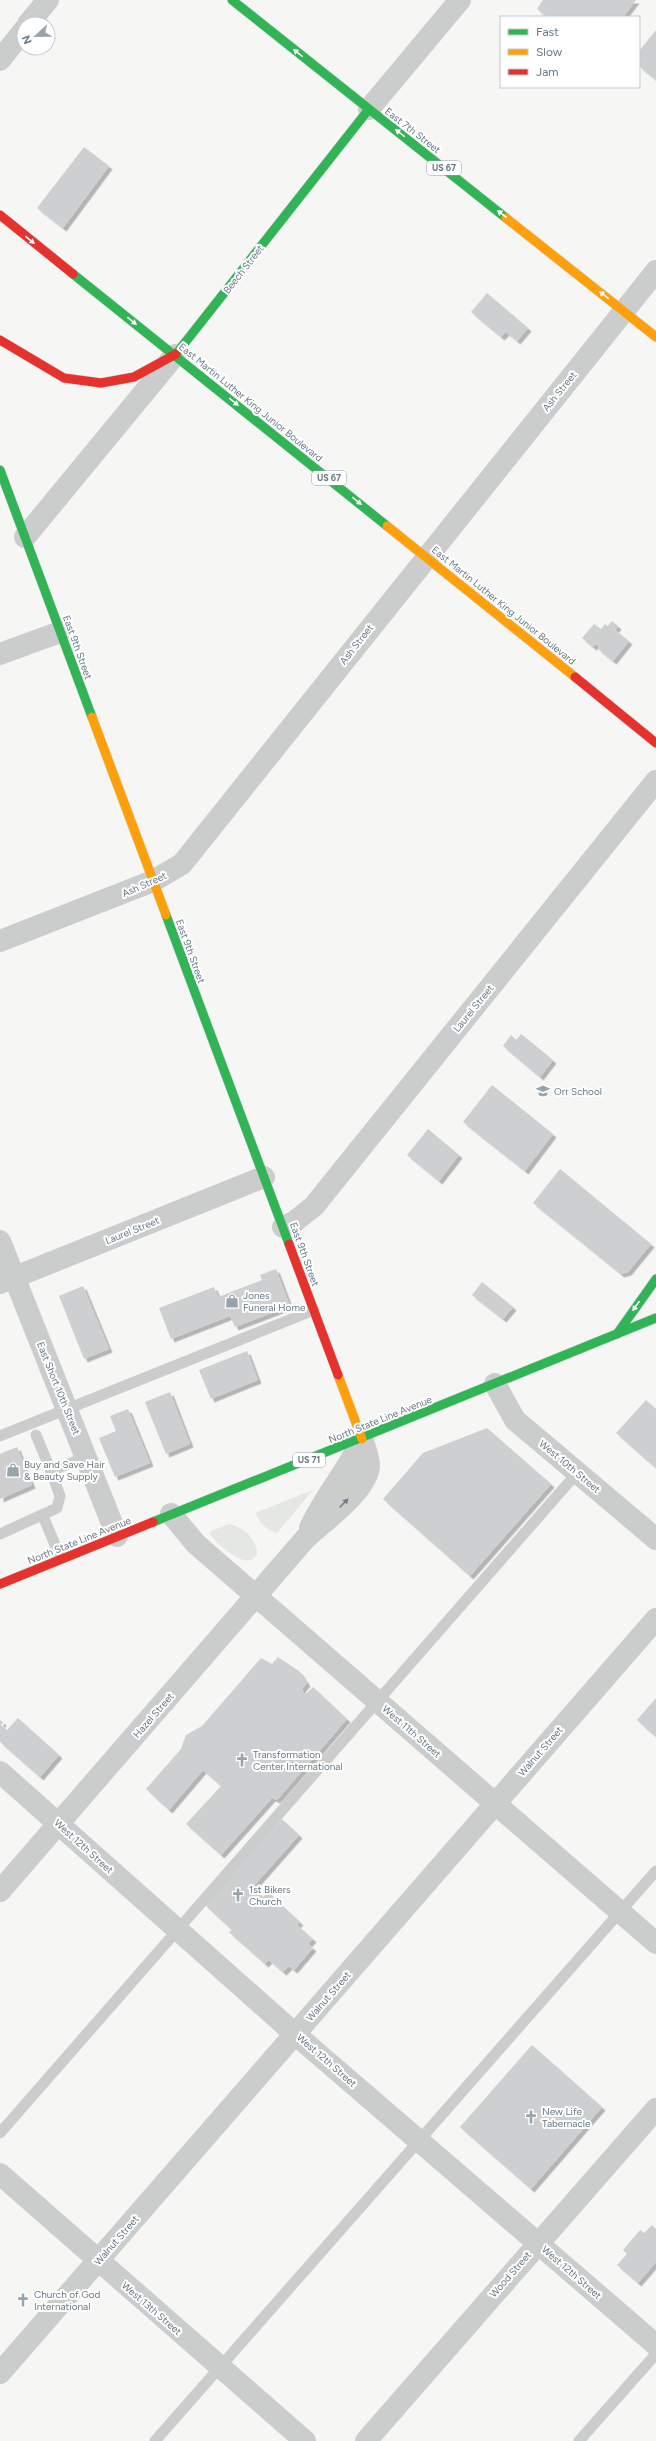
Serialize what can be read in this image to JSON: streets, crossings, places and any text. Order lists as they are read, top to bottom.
{
  "streets": {
    "main road": [
      "East 7th Street",
      "US 67",
      "Beech Street",
      "East Martin Luther King Junior Boulevard",
      "East 9th Street",
      "North State Line Avenue",
      "US 71"
    ],
    "street": [
      "Ash Street",
      "Laurel Street",
      "East Short 10th Street",
      "West 10th Street",
      "Hazel Street",
      "West 11th Street",
      "Walnut Street",
      "West 12th Street",
      "Wood Street",
      "West 13th Street"
    ]
  },
  "crossings": [
    ["East 7th Street", "Beech Street"],
    ["East 7th Street", "Ash Street"],
    ["Beech Street", "East Martin Luther King Junior Boulevard"],
    ["Beech Street", "East 9th Street"],
    ["Ash Street", "East Martin Luther King Junior Boulevard"],
    ["Ash Street", "East 9th Street"],
    ["East 9th Street", "Laurel Street"],
    ["East 9th Street", "North State Line Avenue"],
    ["East 9th Street", "Hazel Street"],
    ["Laurel Street", "East Short 10th Street"],
    ["East Short 10th Street", "North State Line Avenue"],
    ["North State Line Avenue", "West 10th Street"],
    ["North State Line Avenue", "Hazel Street"],
    ["North State Line Avenue", "West 11th Street"],
    ["Hazel Street", "West 11th Street"],
    ["Hazel Street", "West 12th Street"],
    ["West 11th Street", "Walnut Street"],
    ["Walnut Street", "West 12th Street"],
    ["Walnut Street", "West 13th Street"],
    ["West 12th Street", "Wood Street"]
  ],
  "one_way": ["East 7th Street", "East Martin Luther King Junior Boulevard"],
  "places": {
    "school or university": ["Orr School"],
    "shop": ["Jones Funeral Home", "Buy and Save Hair & Beauty Supply"],
    "church": [
      "Transformation Center International",
      "1st Bikers Church",
      "New Life Tabernacle",
      "Church of God International"
    ]
  },
  "legend": ["Fast", "Slow", "Jam"],
  "north": "left"
}
